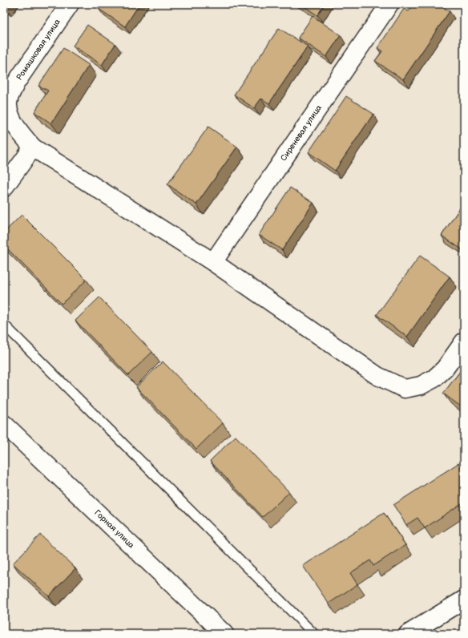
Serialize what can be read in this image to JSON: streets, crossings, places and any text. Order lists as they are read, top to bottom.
{
  "streets": {
    "street": ["Ромашковая улица", "Сиреневая улица", "Горная улица"]
  }
}
